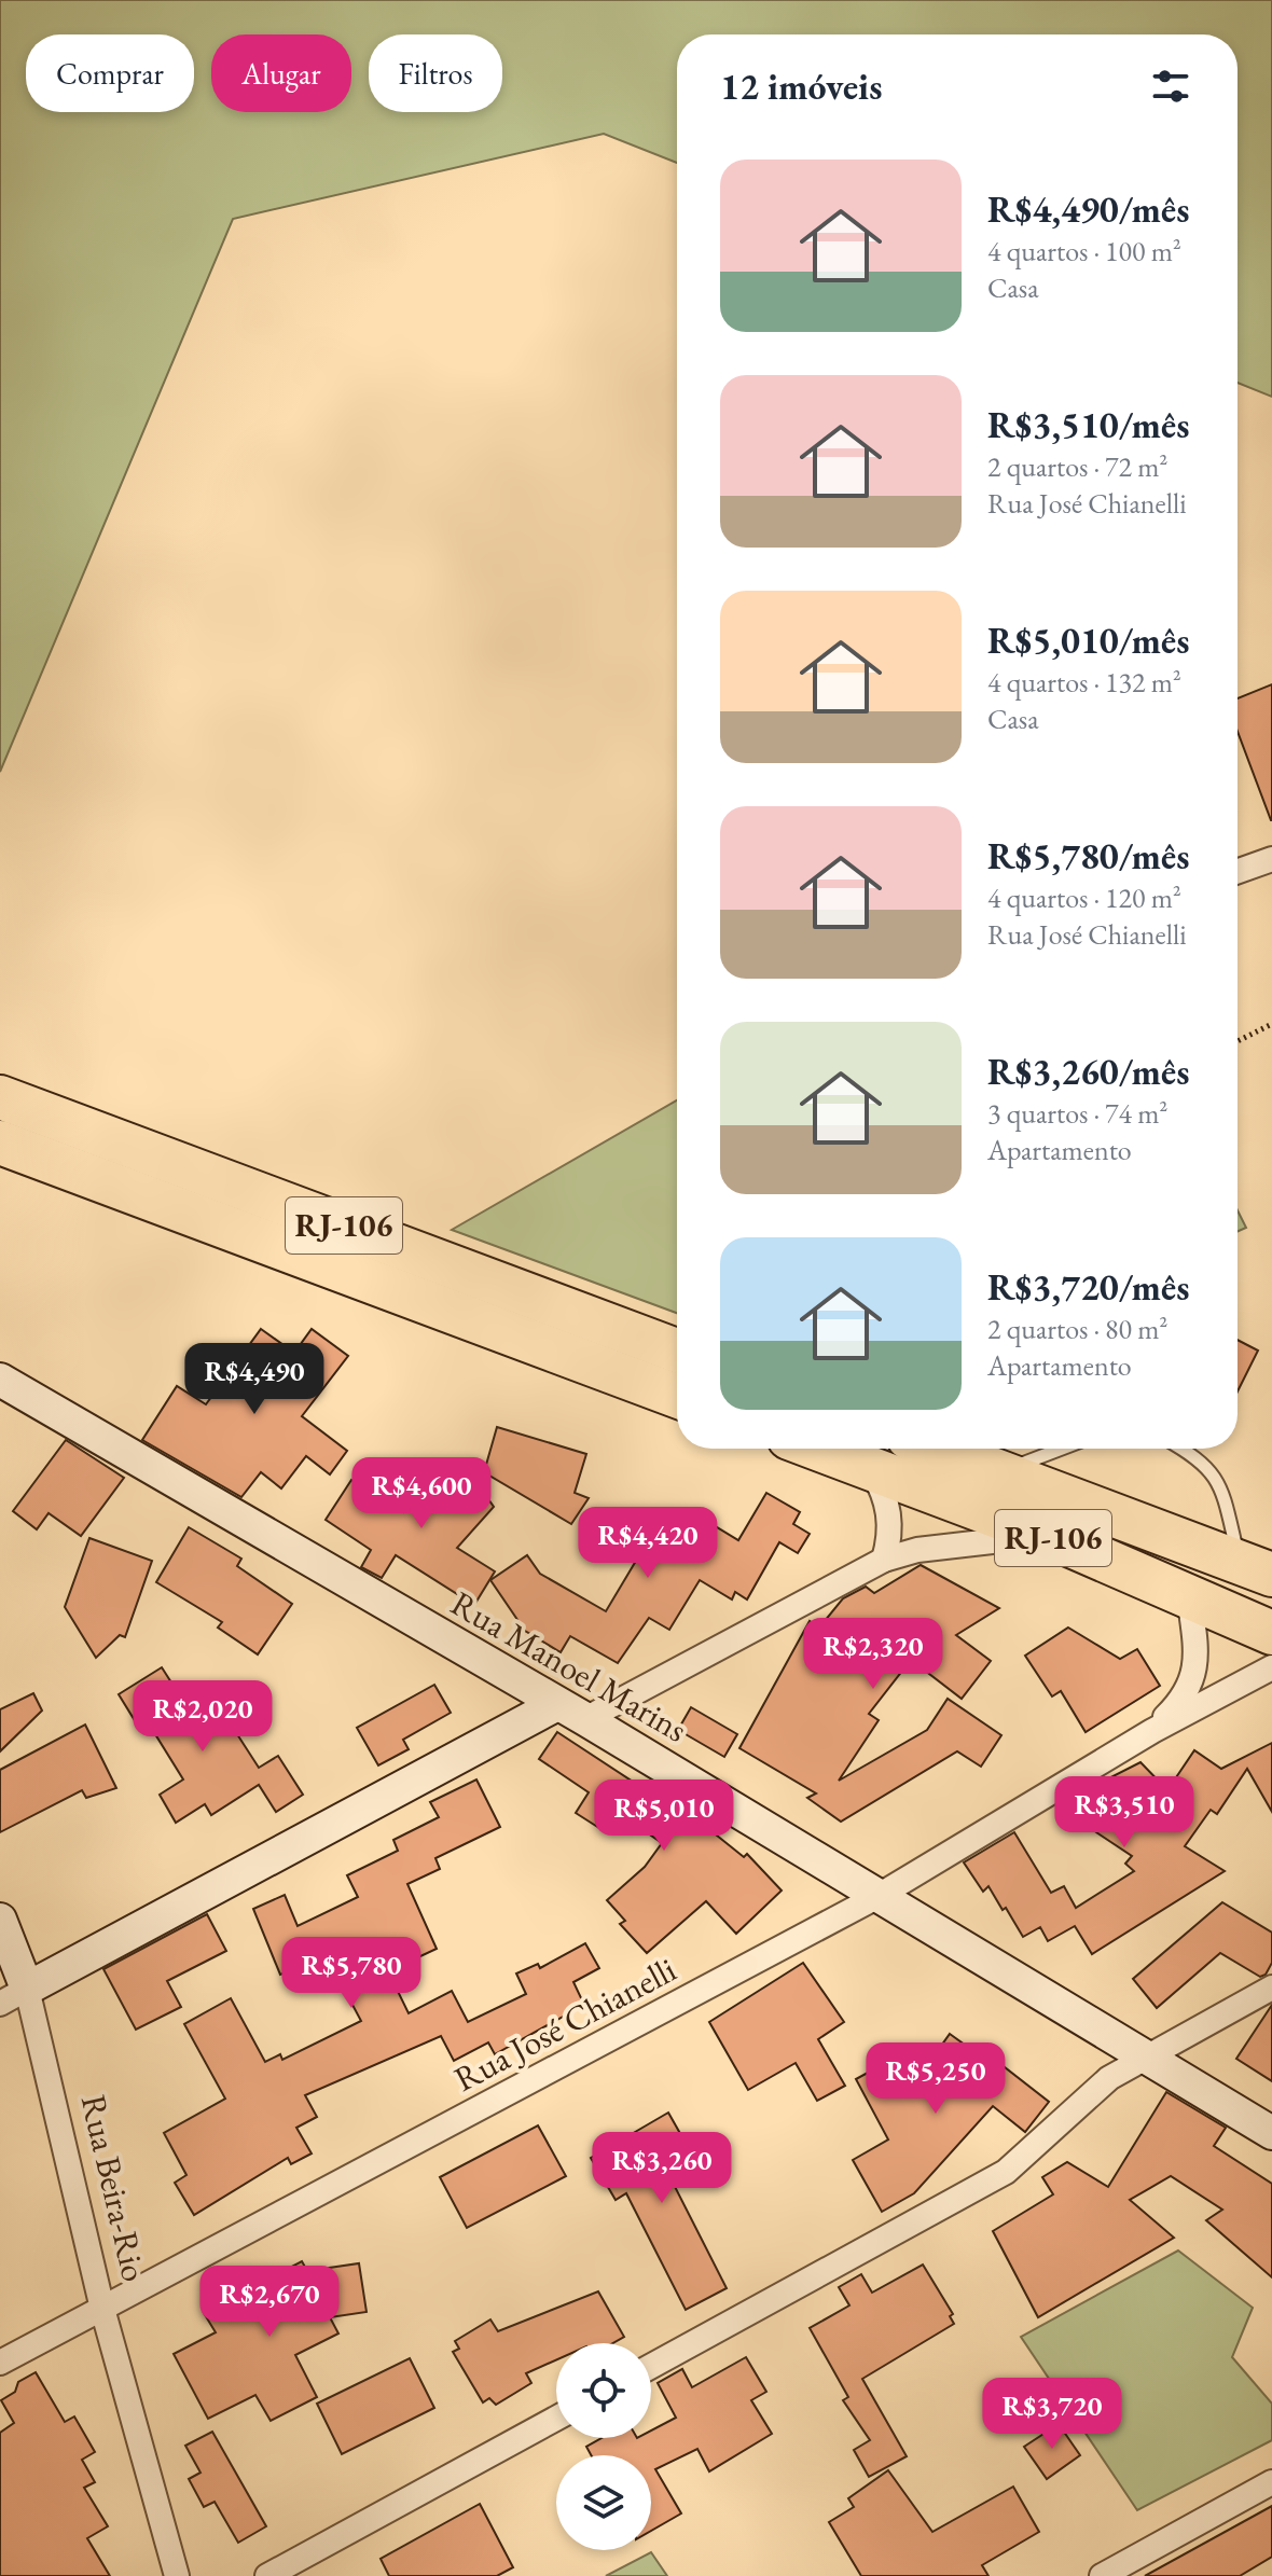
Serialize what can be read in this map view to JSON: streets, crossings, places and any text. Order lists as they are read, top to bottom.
{
  "streets": {
    "highway": ["RJ-106"],
    "main road": ["Rua Manoel Marins", "Rua Beira-Rio"],
    "street": ["Rua José Chianelli"]
  },
  "crossings": [
    ["Rua Manoel Marins", "Rua José Chianelli"],
    ["Rua José Chianelli", "Rua Beira-Rio"]
  ],
  "page": {
    "chip": ["Comprar", "Alugar", "Filtros"],
    "heading": "12 imóveis",
    "list": [
      {
        "name": "R$4,490/mês",
        "note": "4 quartos · 100 m² · Casa"
      },
      {
        "name": "R$3,510/mês",
        "note": "2 quartos · 72 m² · Rua José Chianelli"
      },
      {
        "name": "R$5,010/mês",
        "note": "4 quartos · 132 m² · Casa"
      },
      {
        "name": "R$5,780/mês",
        "note": "4 quartos · 120 m² · Rua José Chianelli"
      },
      {
        "name": "R$3,260/mês",
        "note": "3 quartos · 74 m² · Apartamento"
      },
      {
        "name": "R$3,720/mês",
        "note": "2 quartos · 80 m² · Apartamento"
      }
    ],
    "price": [
      "R$4,490",
      "R$4,600",
      "R$4,420",
      "R$2,320",
      "R$2,020",
      "R$3,510",
      "R$5,010",
      "R$5,780",
      "R$5,250",
      "R$3,260",
      "R$2,670",
      "R$3,720"
    ]
  }
}
